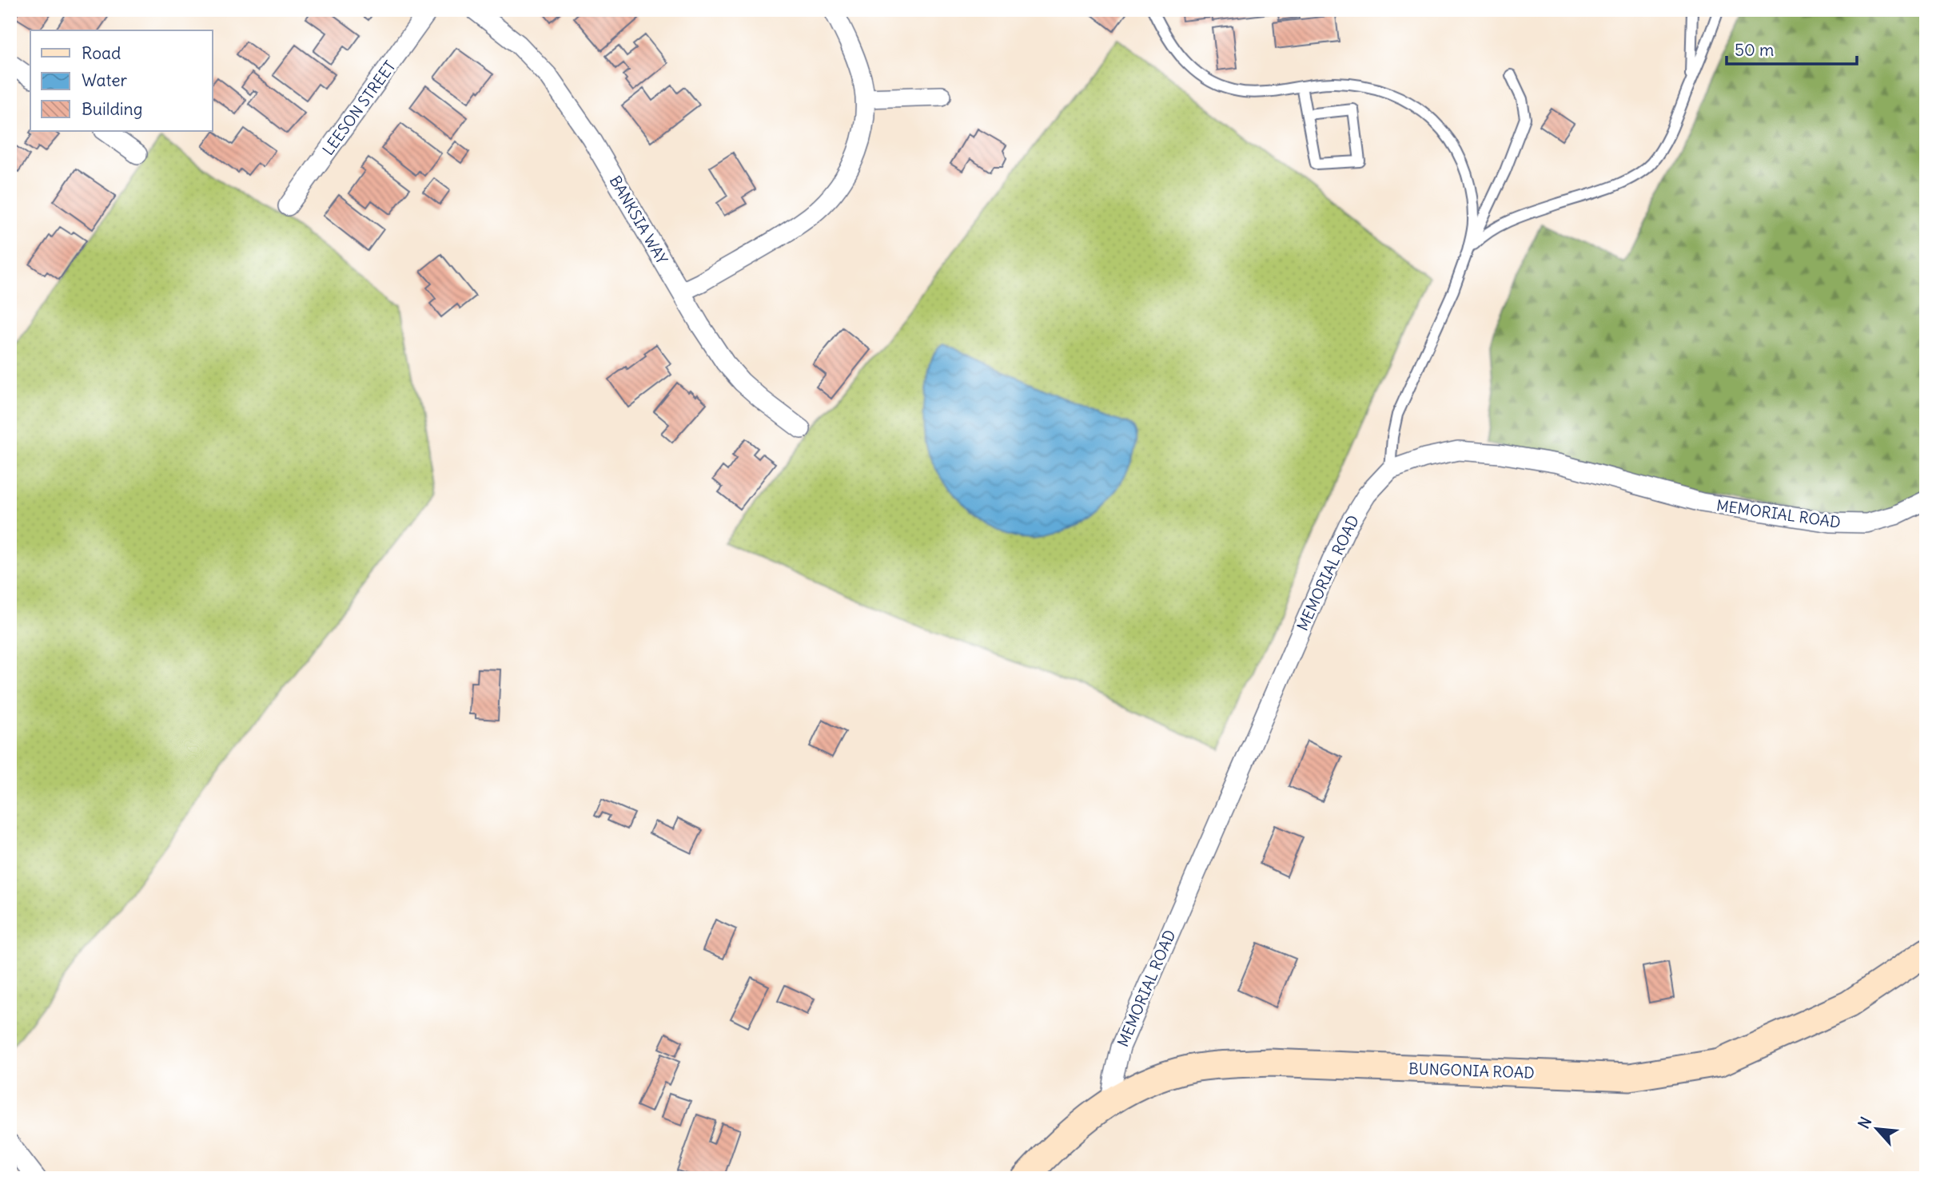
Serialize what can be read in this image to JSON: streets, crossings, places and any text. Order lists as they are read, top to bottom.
{
  "streets": {
    "street": [
      "LEESON STREET",
      "BANKSIA WAY",
      "MEMORIAL ROAD",
      "BUNGONIA ROAD"
    ]
  },
  "crossings": [
    ["MEMORIAL ROAD", "BUNGONIA ROAD"]
  ],
  "legend": ["Road", "Water", "Building"],
  "scale_bar": "50 m",
  "north": "top left"
}
